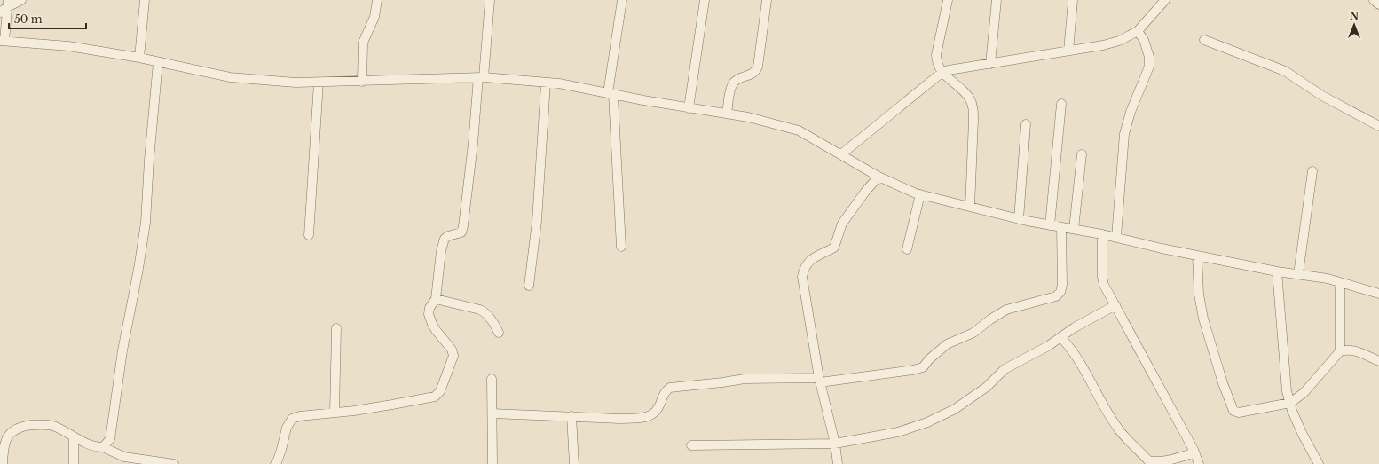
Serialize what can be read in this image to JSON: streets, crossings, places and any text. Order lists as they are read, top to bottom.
{
  "scale_bar": "50 m",
  "north": "top"
}
